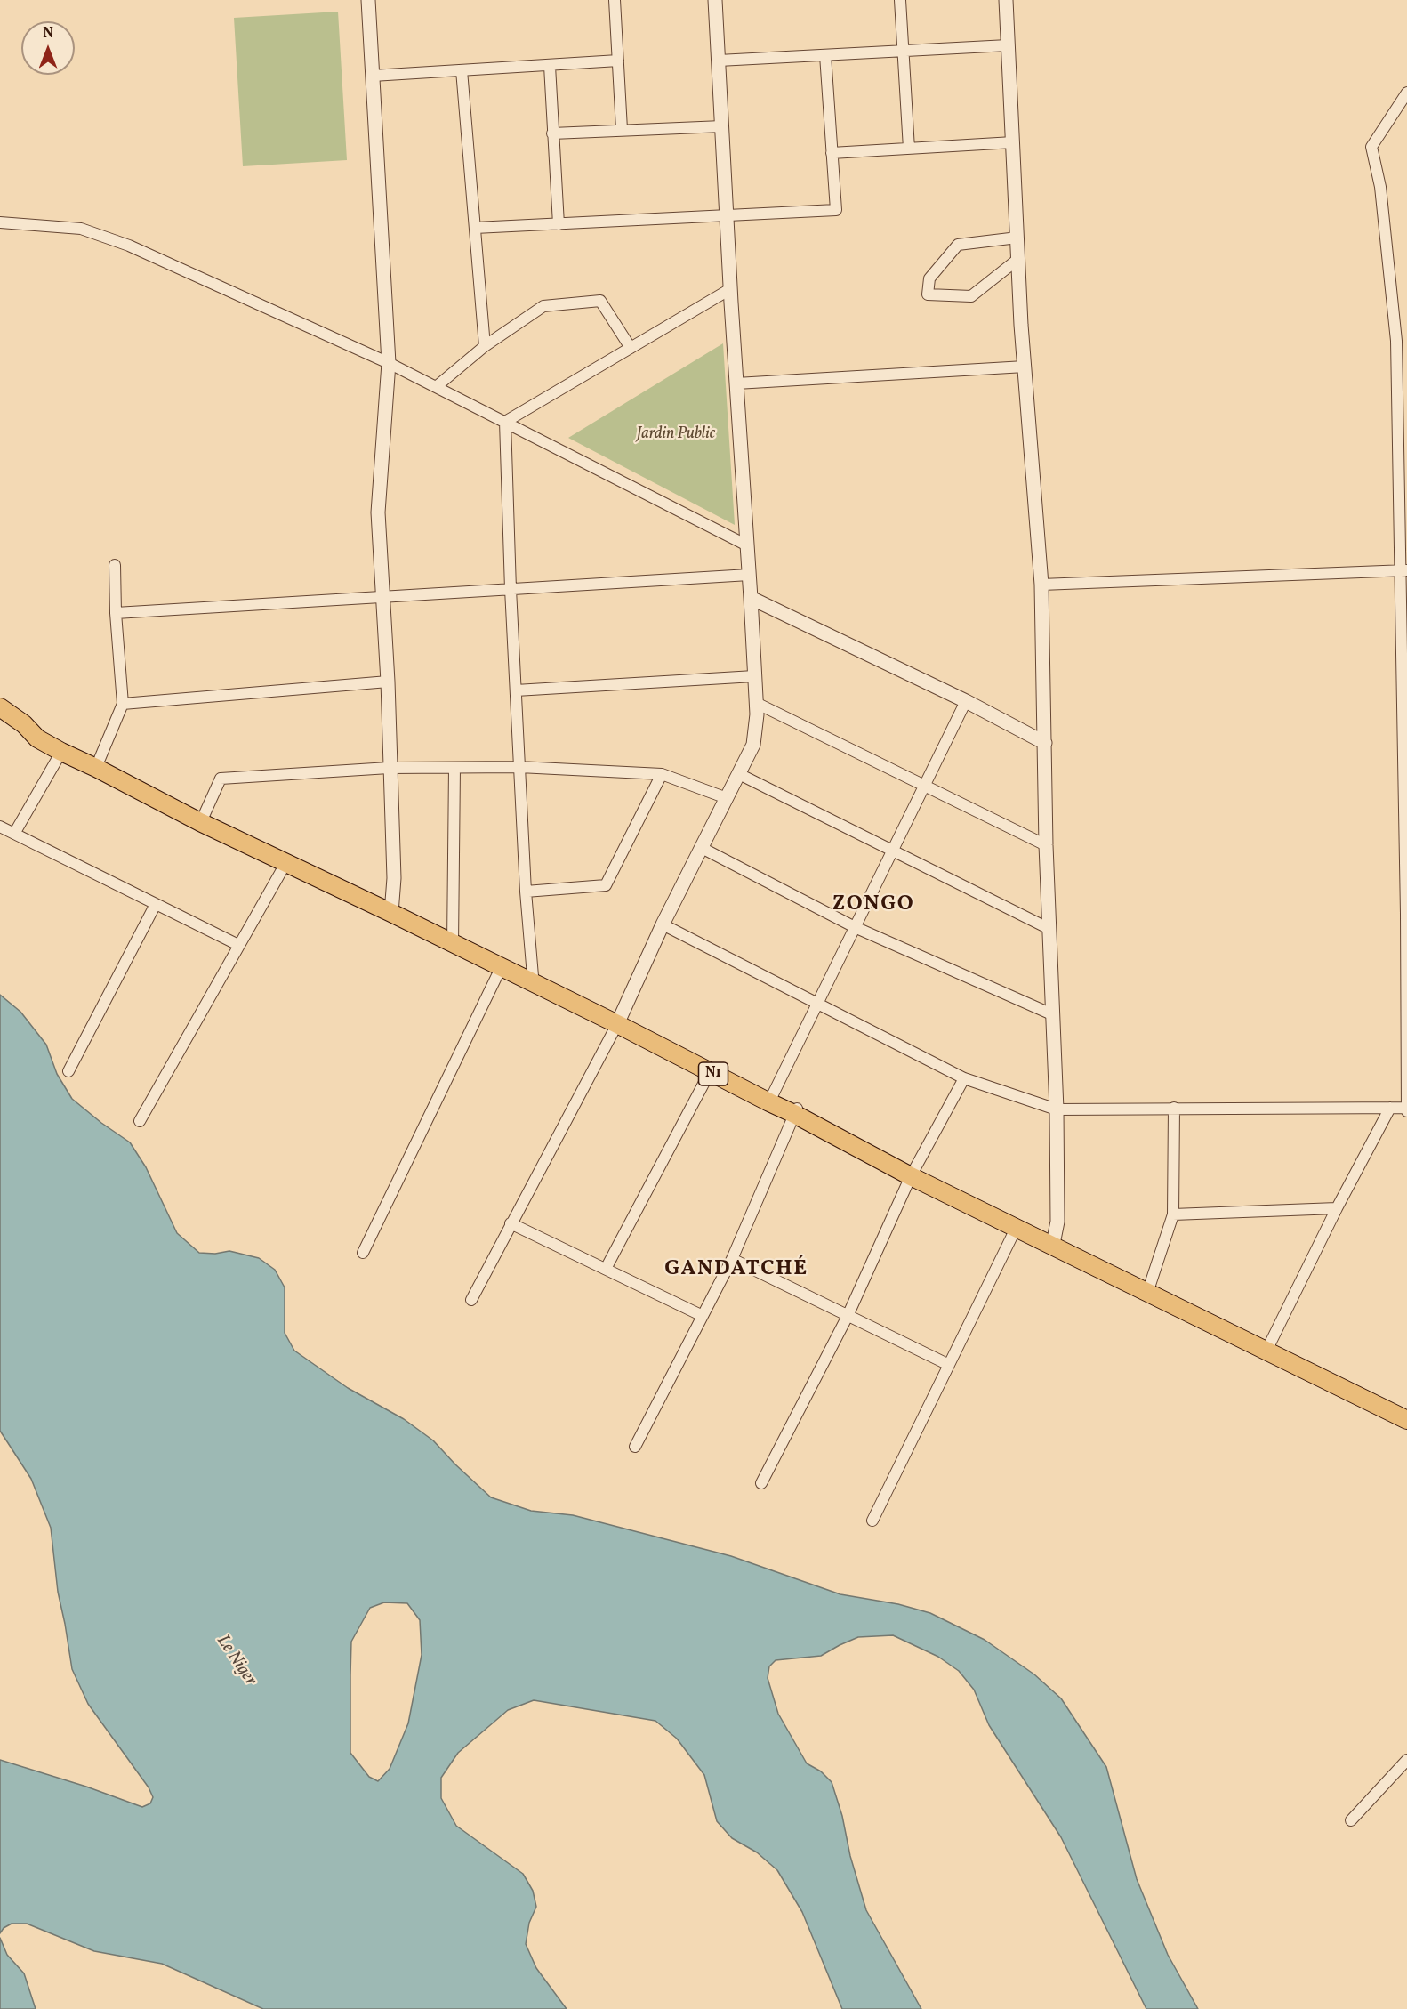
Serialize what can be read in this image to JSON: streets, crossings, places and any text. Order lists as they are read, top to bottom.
{
  "streets": {
    "main road": ["N1"]
  },
  "districts": ["ZONGO", "GANDATCHÉ"],
  "water": ["Le Niger"],
  "parks": ["Jardin Public"],
  "north": "top"
}
